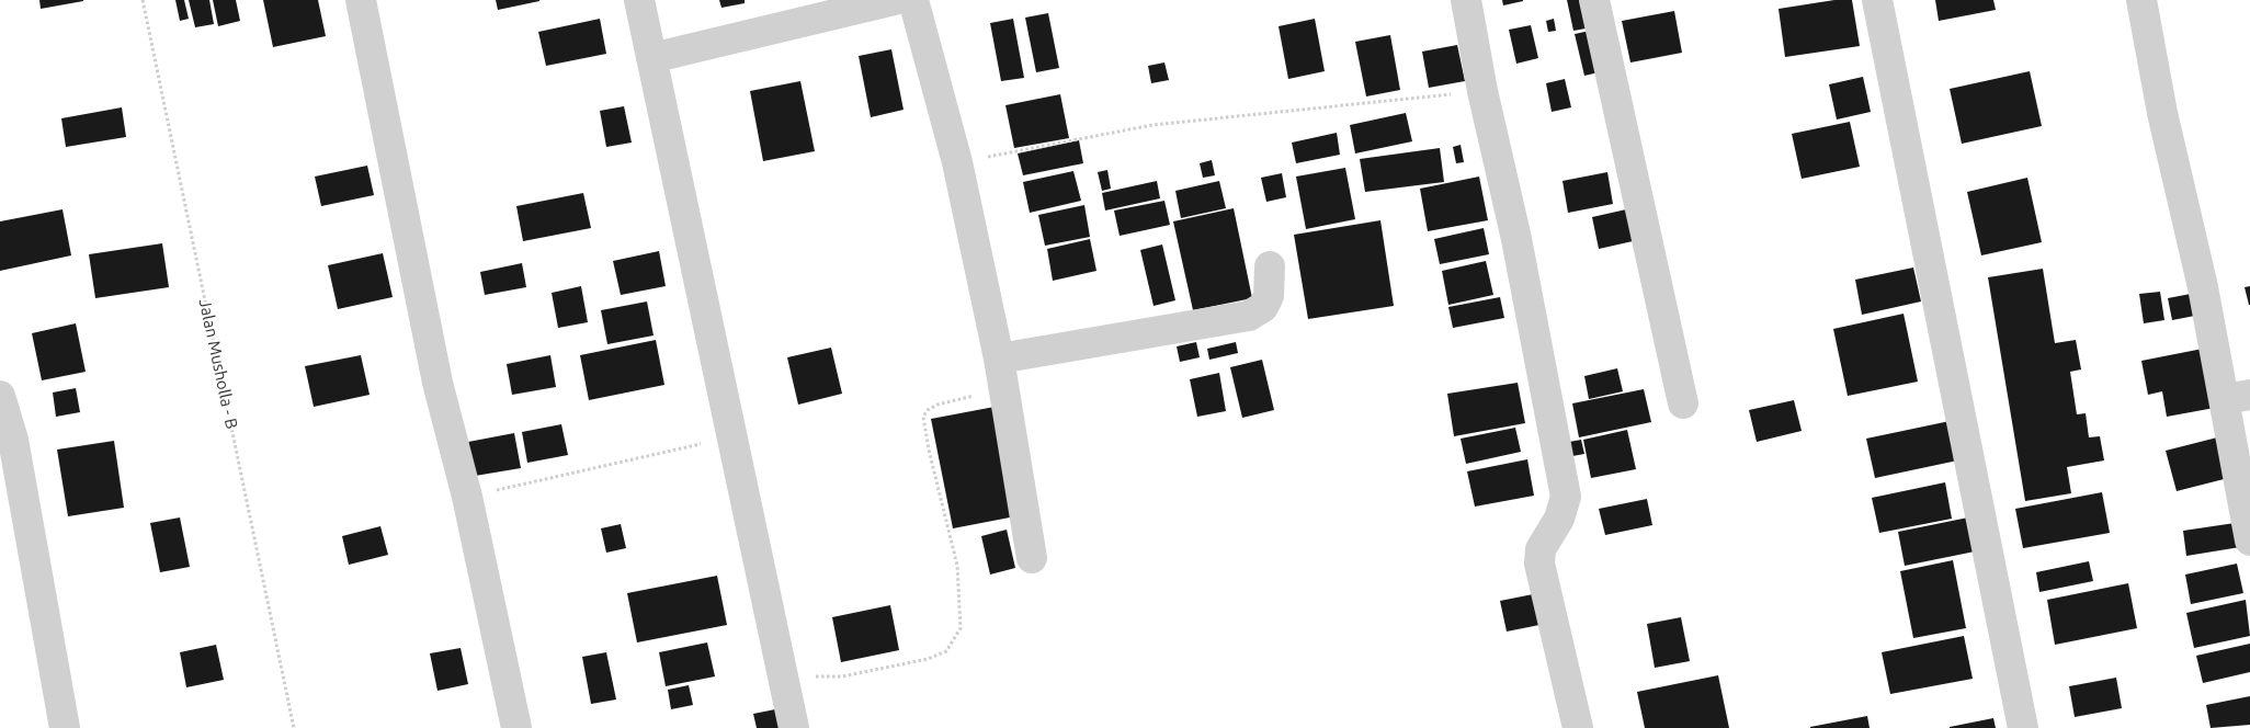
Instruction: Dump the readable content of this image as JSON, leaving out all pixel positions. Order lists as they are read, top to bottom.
{
  "streets": {
    "path": ["Jalan Musholla - B"]
  }
}
